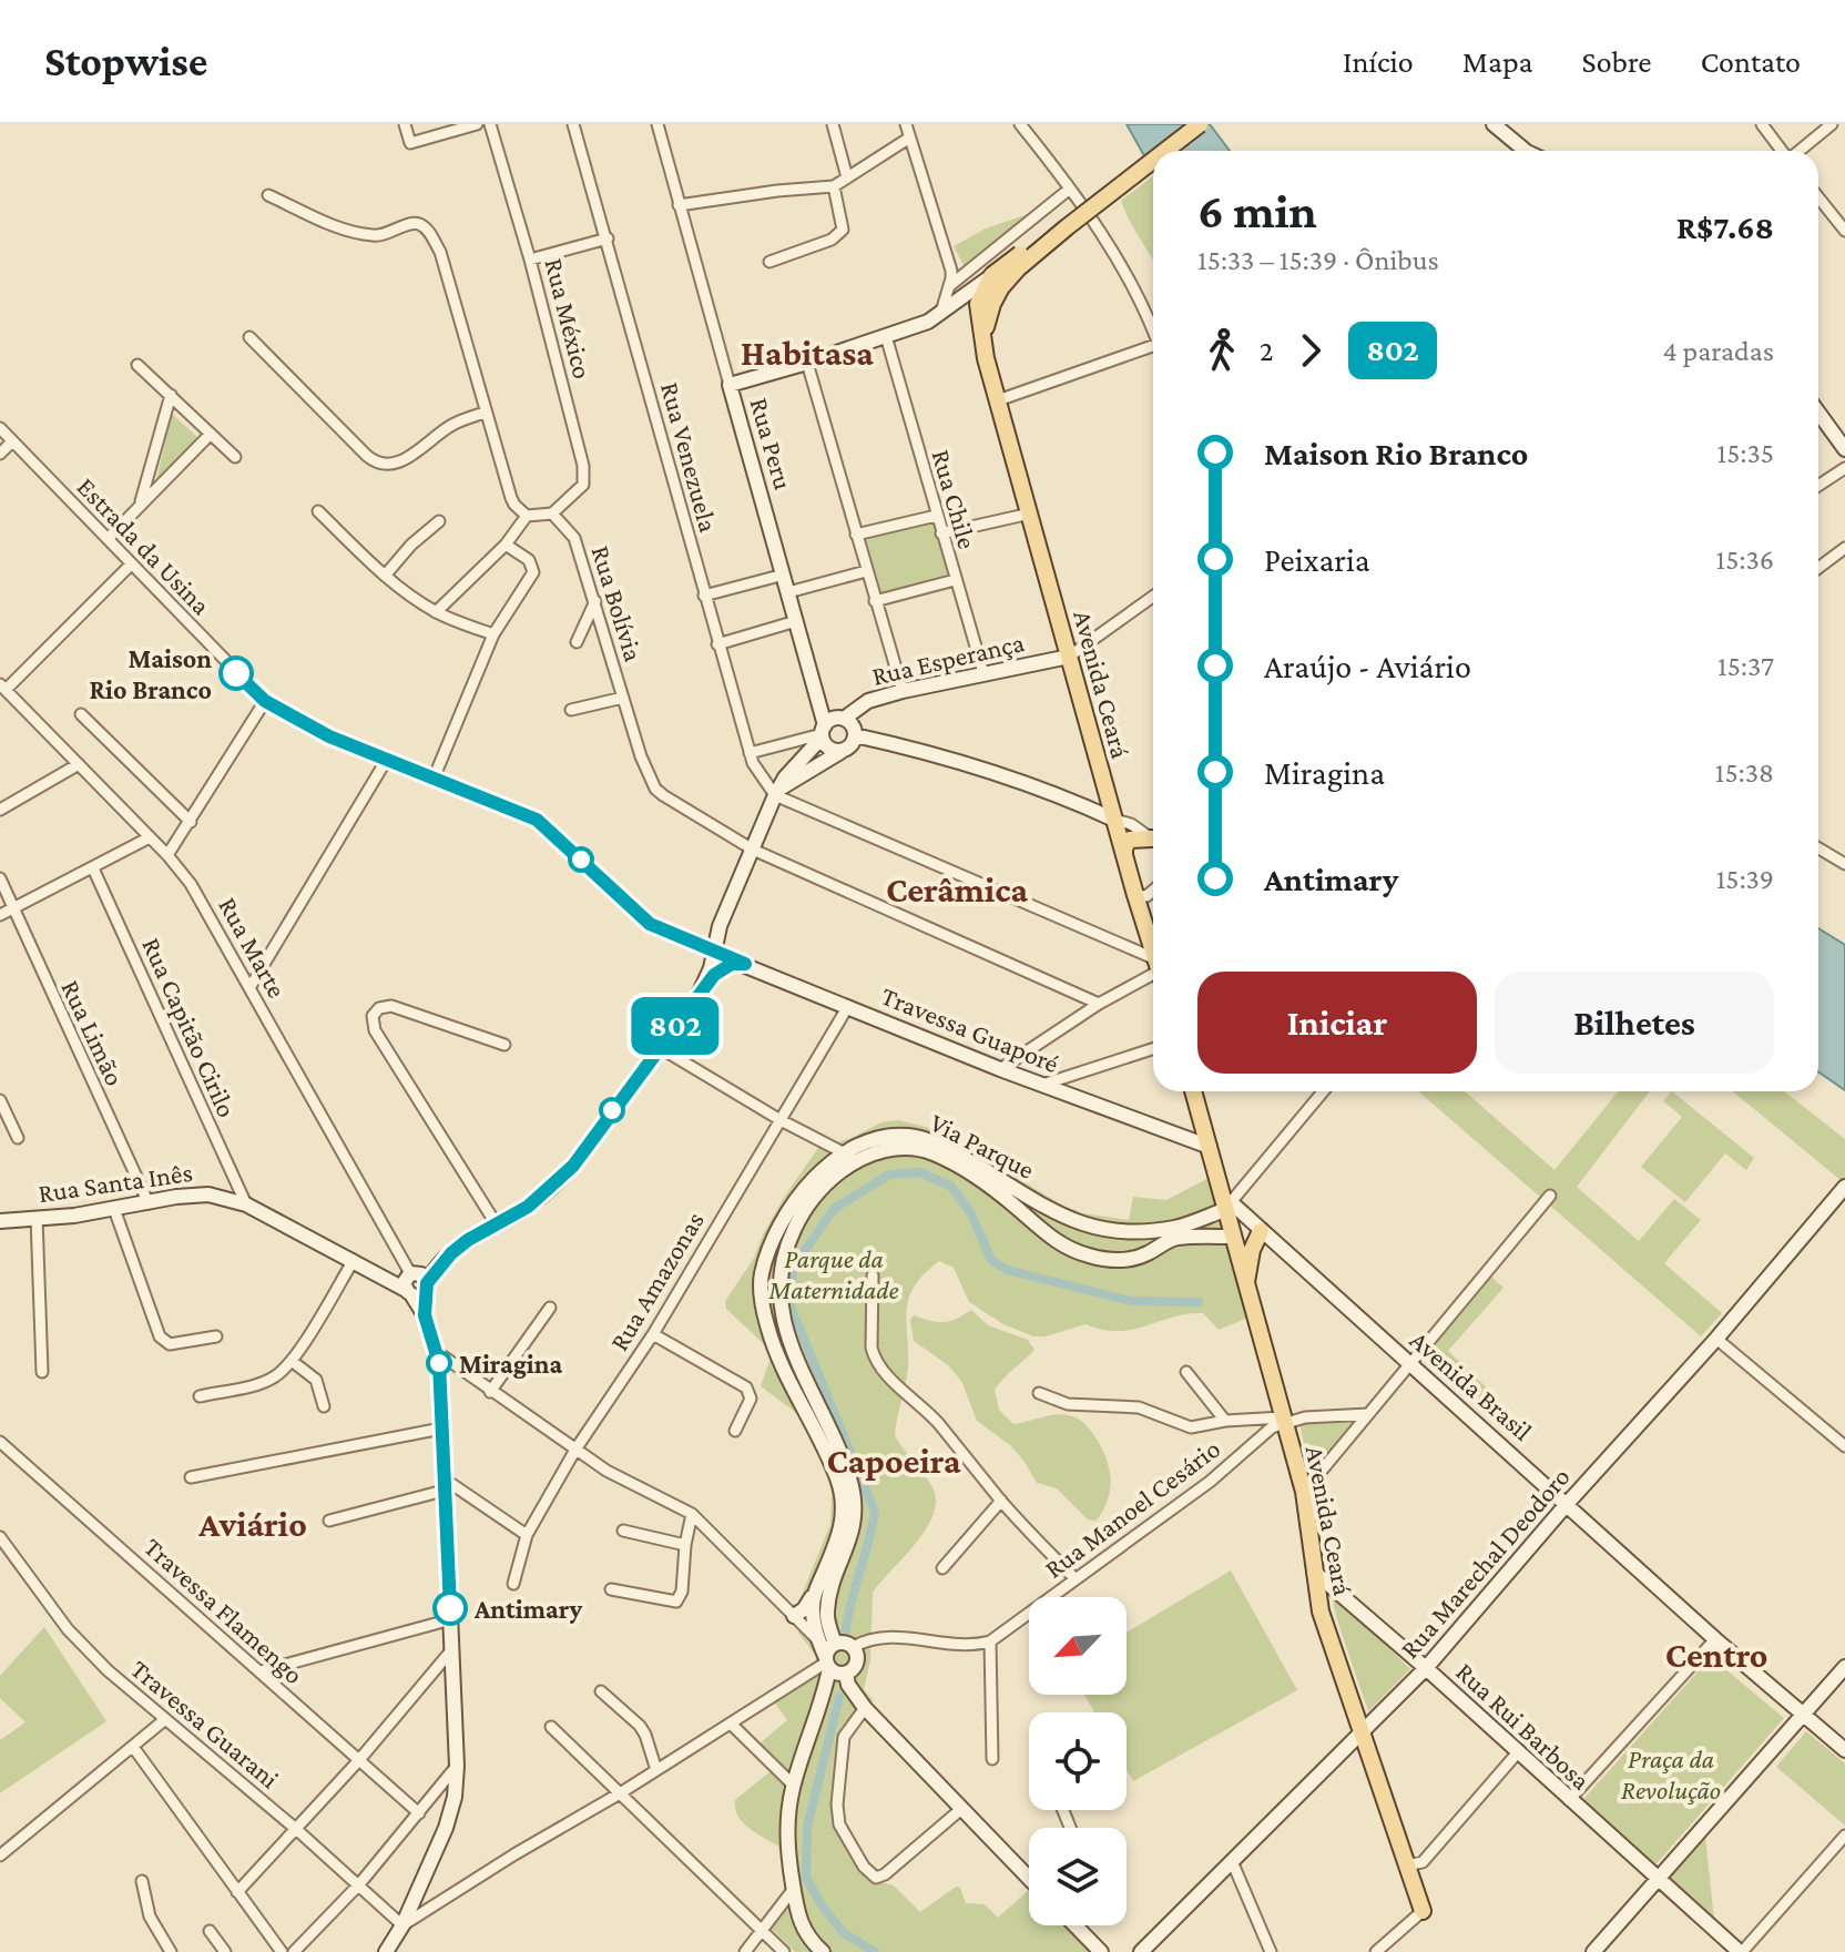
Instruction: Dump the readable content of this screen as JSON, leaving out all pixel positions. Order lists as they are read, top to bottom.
{
  "streets": {
    "main road": ["Avenida Ceará"],
    "street": [
      "Rua México",
      "Rua Peru",
      "Rua Venezuela",
      "Rua Chile",
      "Estrada da Usina",
      "Rua Bolívia",
      "Rua Esperança",
      "Rua Marte",
      "Rua Capitão Cirilo",
      "Travessa Guaporé",
      "Rua Limão",
      "Via Parque",
      "Rua Santa Inês",
      "Rua Amazonas",
      "Avenida Brasil",
      "Rua Manoel Cesário",
      "Rua Marechal Deodoro",
      "Travessa Flamengo",
      "Travessa Guarani",
      "Rua Rui Barbosa"
    ]
  },
  "crossings": [
    ["Rua México", "Rua Bolívia"],
    ["Rua Peru", "Rua Esperança"],
    ["Rua Chile", "Rua Esperança"],
    ["Estrada da Usina", "Travessa Guaporé"],
    ["Rua Esperança", "Avenida Ceará"],
    ["Avenida Ceará", "Travessa Guaporé"],
    ["Avenida Ceará", "Via Parque"],
    ["Avenida Ceará", "Avenida Brasil"],
    ["Avenida Ceará", "Rua Manoel Cesário"],
    ["Avenida Ceará", "Rua Marechal Deodoro"],
    ["Avenida Ceará", "Rua Rui Barbosa"],
    ["Rua Marte", "Rua Santa Inês"],
    ["Rua Capitão Cirilo", "Rua Santa Inês"],
    ["Travessa Guaporé", "Rua Amazonas"],
    ["Rua Limão", "Rua Santa Inês"],
    ["Via Parque", "Avenida Brasil"],
    ["Avenida Brasil", "Rua Marechal Deodoro"],
    ["Rua Marechal Deodoro", "Rua Rui Barbosa"]
  ],
  "districts": [
    "Habitasa",
    "Cerâmica",
    "Capoeira",
    "Aviário",
    "Centro"
  ],
  "parks": ["Parque da Maternidade", "Praça da Revolução"],
  "places": ["Maison Rio Branco", "Miragina", "Antimary"],
  "lines": ["bus line 802"],
  "north": "bottom left",
  "page": {
    "header": "Stopwise",
    "nav": [
      "Início",
      "Mapa",
      "Sobre",
      "Contato"
    ],
    "on_map": "802",
    "heading": ["6 min", "15:33 – 15:39 · Ônibus", "R$7.68"],
    "legs": ["2", "802", "4 paradas"],
    "list": [
      {
        "name": "Maison Rio Branco",
        "value": "15:35"
      },
      {
        "name": "Peixaria",
        "value": "15:36"
      },
      {
        "name": "Araújo - Aviário",
        "value": "15:37"
      },
      {
        "name": "Miragina",
        "value": "15:38"
      },
      {
        "name": "Antimary",
        "value": "15:39"
      }
    ],
    "buttons": ["Iniciar", "Bilhetes"]
  }
}
